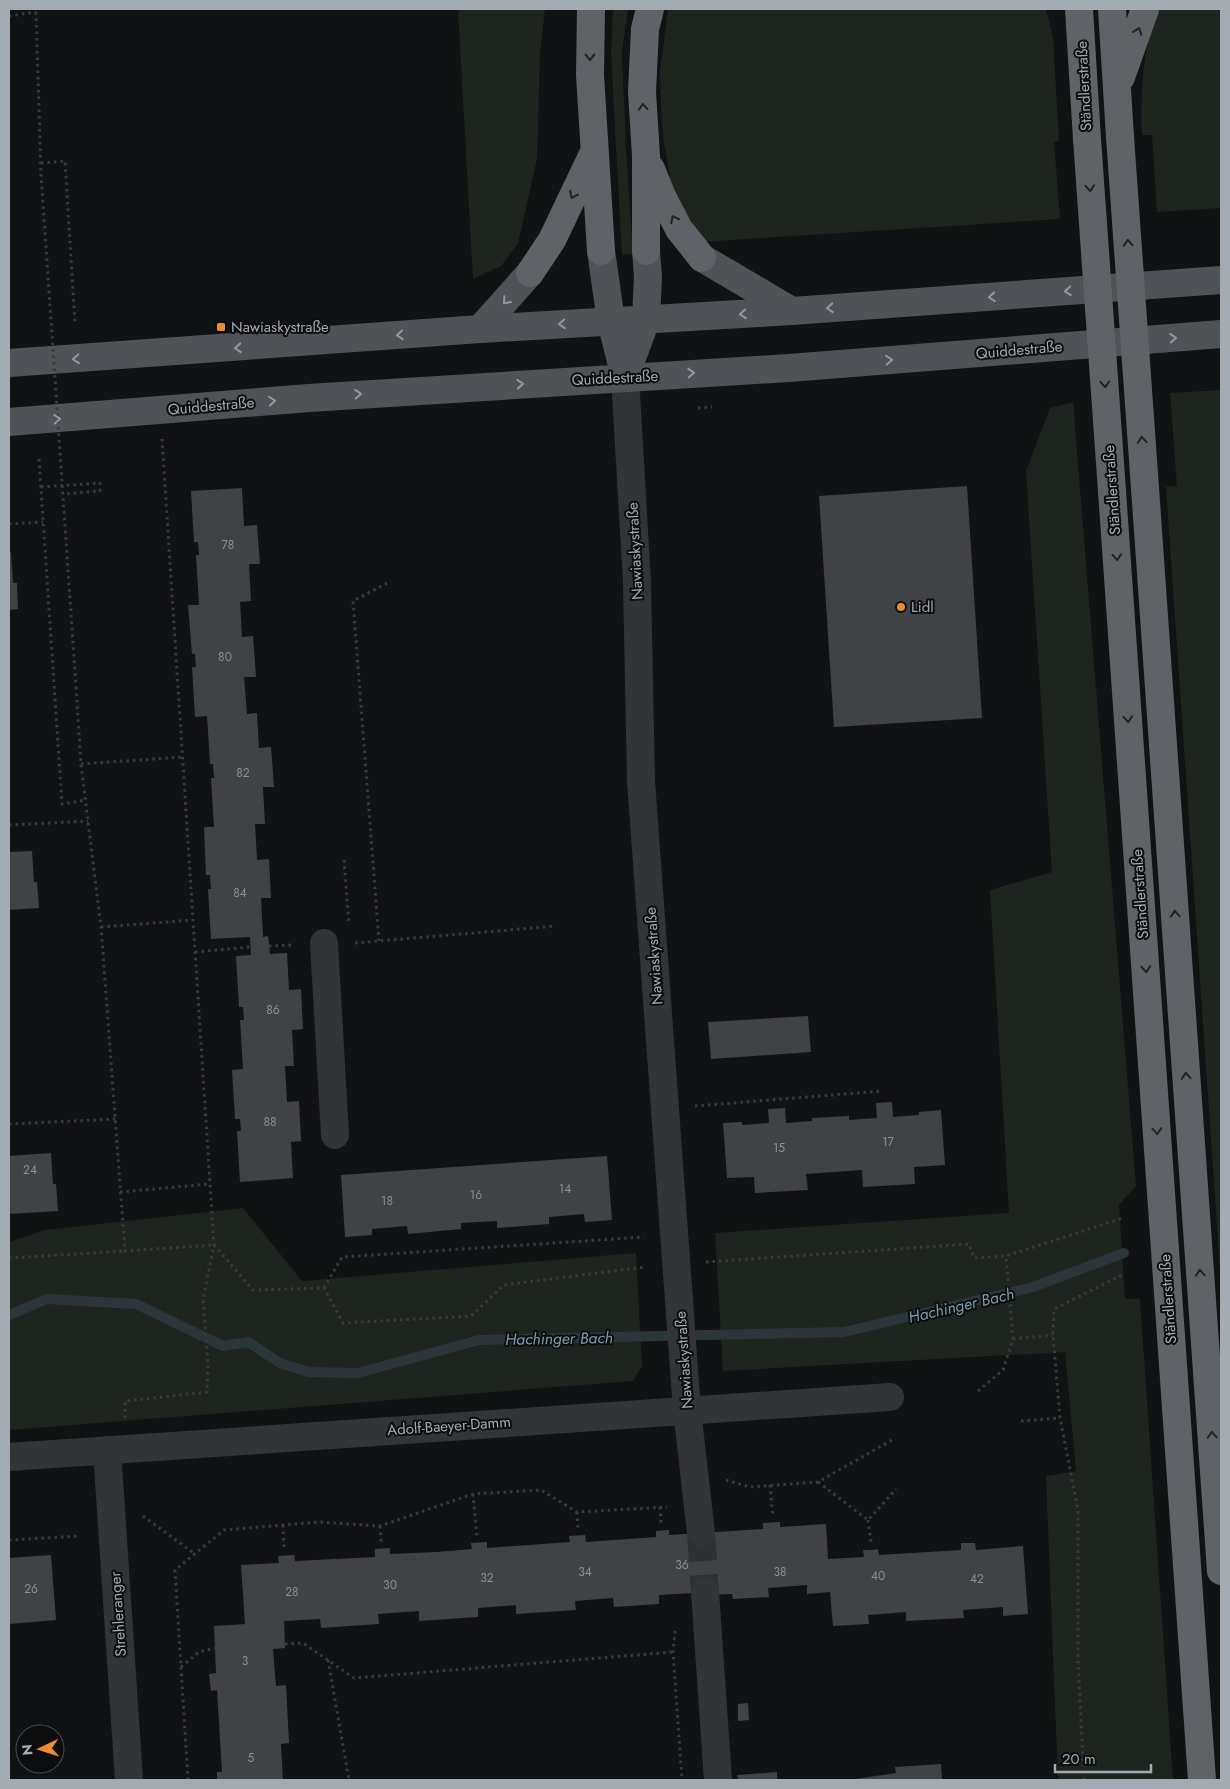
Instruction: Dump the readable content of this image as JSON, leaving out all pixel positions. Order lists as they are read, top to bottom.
{
  "streets": {
    "highway": ["Ständlerstraße"],
    "main road": ["Quiddestraße"],
    "street": ["Nawiaskystraße", "Adolf-Baeyer-Damm", "Strehleranger"]
  },
  "crossings": [
    ["Quiddestraße", "Nawiaskystraße"],
    ["Nawiaskystraße", "Adolf-Baeyer-Damm"],
    ["Adolf-Baeyer-Damm", "Strehleranger"]
  ],
  "water": ["Hachinger Bach"],
  "places": {
    "transit": ["Nawiaskystraße"],
    "other": ["Lidl"]
  },
  "house_numbers": [
    "78",
    "80",
    "82",
    "84",
    "86",
    "88",
    "17",
    "15",
    "24",
    "14",
    "16",
    "18",
    "36",
    "34",
    "38",
    "40",
    "32",
    "42",
    "30",
    "26",
    "28",
    "3",
    "5"
  ],
  "scale_bar": "20 m",
  "north": "left"
}
